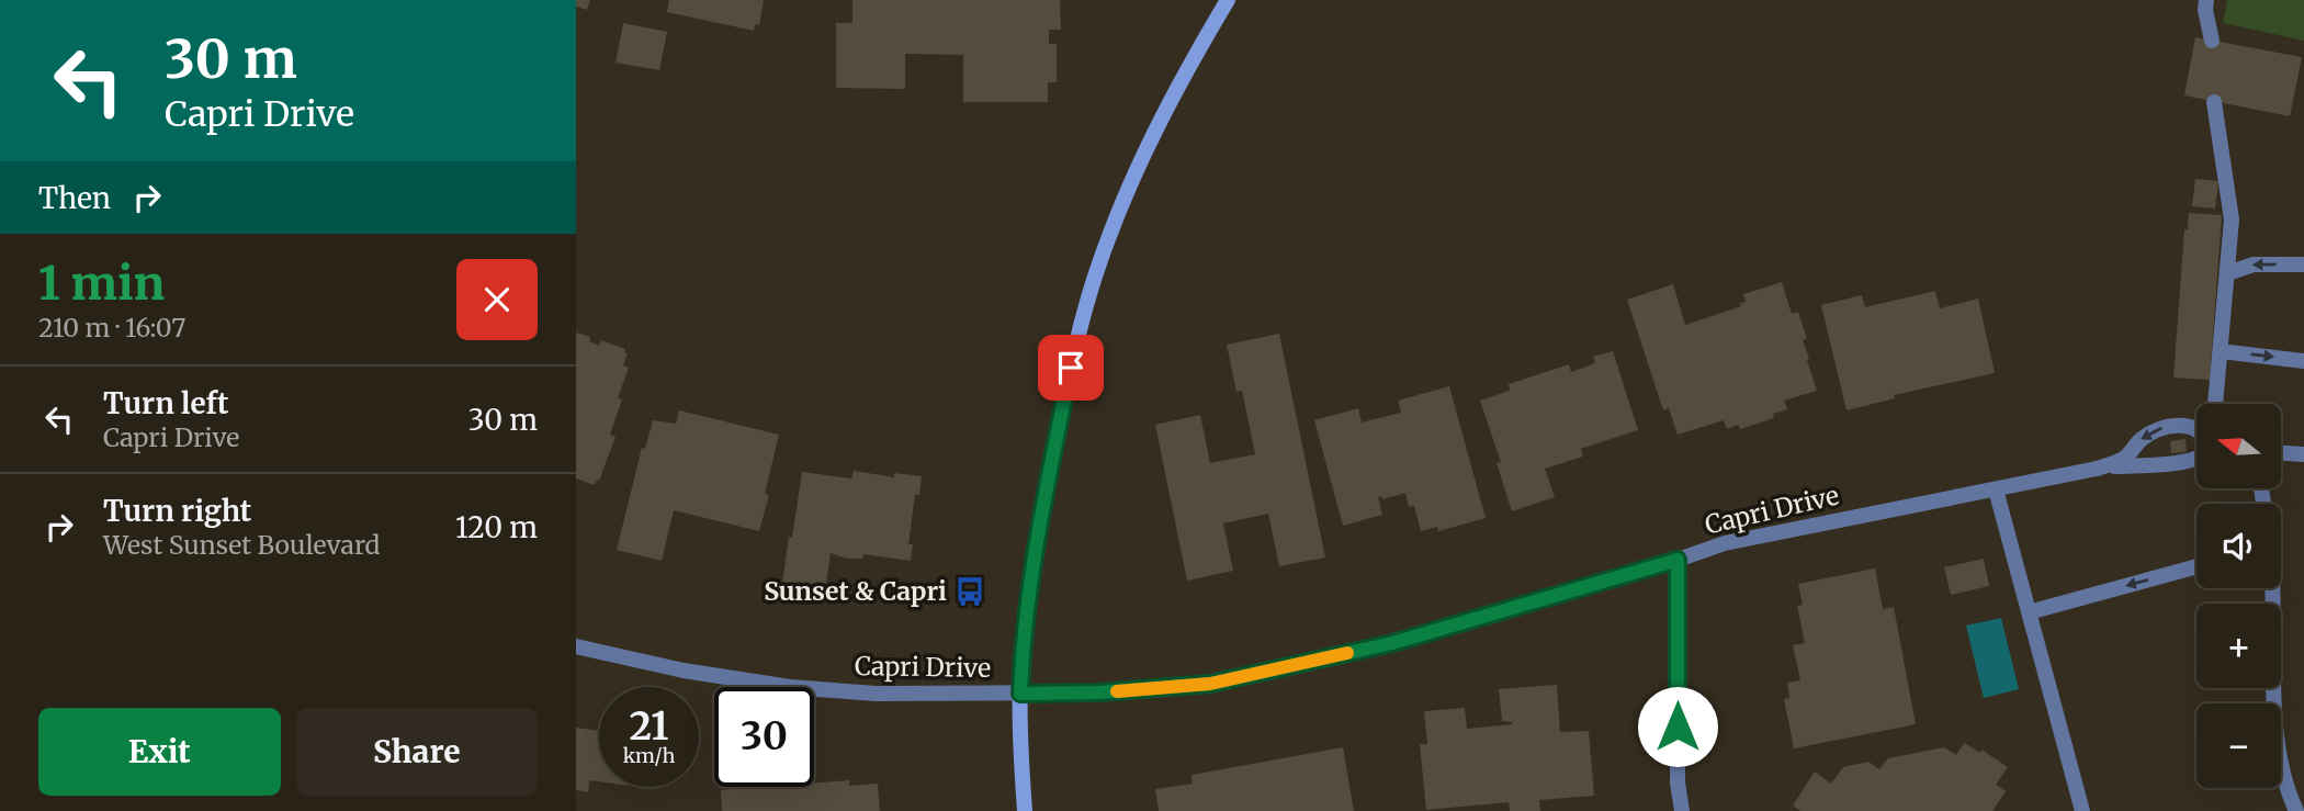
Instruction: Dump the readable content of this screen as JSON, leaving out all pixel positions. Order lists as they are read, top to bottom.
{
  "streets": {
    "street": ["Capri Drive"]
  },
  "places": {
    "bus stop": ["Sunset & Capri"]
  },
  "north": "left",
  "page": {
    "turn": ["30 m", "Capri Drive"],
    "then": "Then",
    "heading": ["1 min", "210 m · 16:07"],
    "list": [
      {
        "name": "Turn left",
        "note": "Capri Drive",
        "value": "30 m"
      },
      {
        "name": "Turn right",
        "note": "West Sunset Boulevard",
        "value": "120 m"
      }
    ],
    "map_buttons": ["+", "−"],
    "speed": "21 km/h",
    "limit": "30",
    "buttons": ["Exit", "Share"]
  }
}
